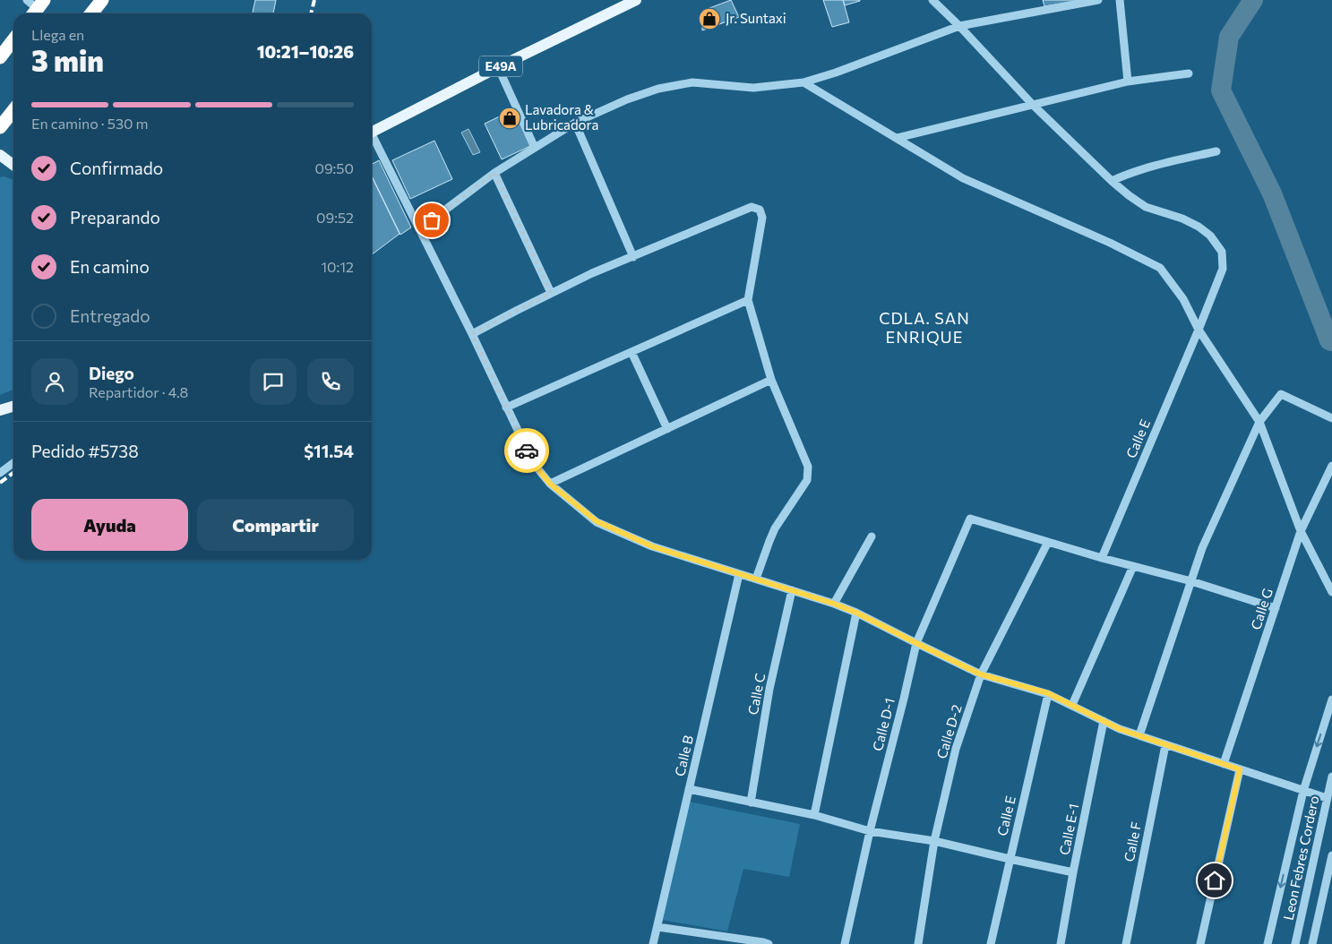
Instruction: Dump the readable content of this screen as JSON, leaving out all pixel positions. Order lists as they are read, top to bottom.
{
  "streets": {
    "main road": ["E49A"],
    "street": [
      "Calle E",
      "Calle G",
      "Calle C",
      "Calle D-1",
      "Calle D-2",
      "Calle B",
      "Calle E-1",
      "Calle F",
      "Leon Febres Cordero"
    ]
  },
  "crossings": [
    ["Calle D-1", "Calle D-2"]
  ],
  "districts": ["CDLA. SAN ENRIQUE"],
  "places": {
    "shop": ["Jr. Suntaxi", "Lavadora & Lubricadora"]
  },
  "page": {
    "heading": ["3 min", "Llega en", "10:21–10:26"],
    "panel": [
      "Diego",
      "Repartidor · 4.8",
      "Pedido #5738",
      "$11.54"
    ],
    "bar": "En camino · 530 m",
    "list": [
      ["Confirmado", "09:50"],
      ["Preparando", "09:52"],
      ["En camino", "10:12"],
      "Entregado"
    ],
    "buttons": ["Ayuda", "Compartir"]
  }
}
